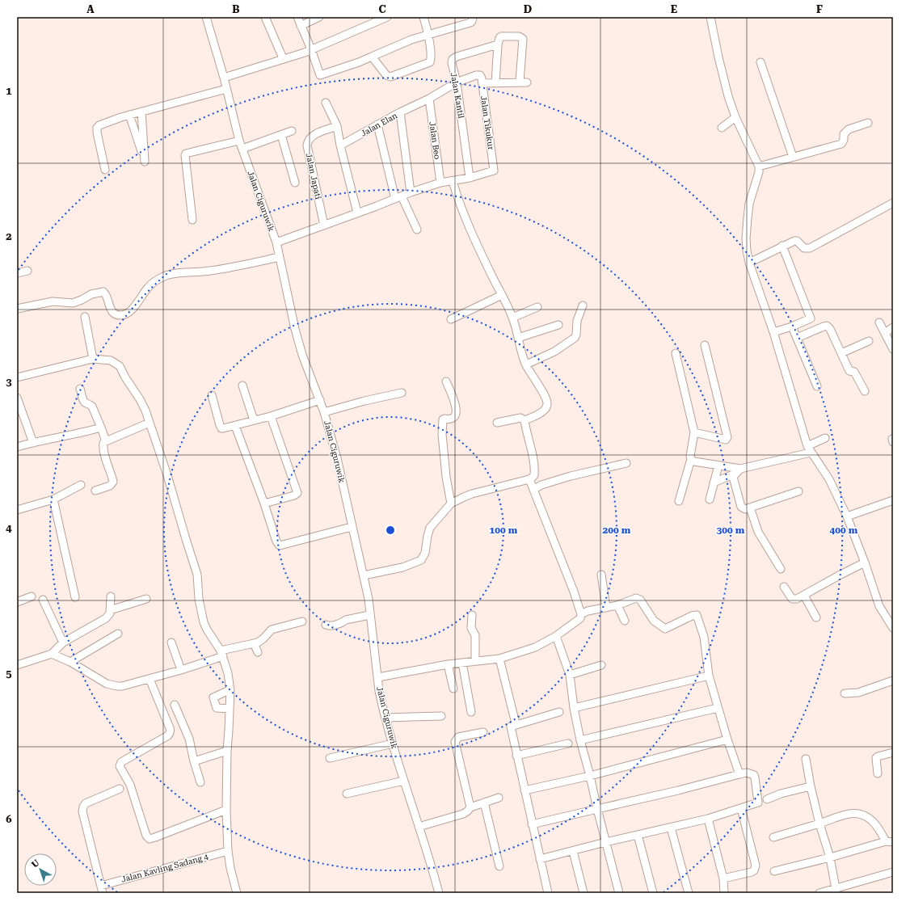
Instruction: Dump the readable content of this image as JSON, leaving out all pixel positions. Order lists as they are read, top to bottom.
{
  "streets": {
    "street": [
      "Jalan Kantil",
      "Jalan Tikukur",
      "Jalan Elan",
      "Jalan Beo",
      "Jalan Japati",
      "Jalan Ciguruwik",
      "Jalan Kavling Sadang 4"
    ]
  },
  "crossings": [
    ["Jalan Kantil", "Jalan Tikukur"],
    ["Jalan Kantil", "Jalan Elan"],
    ["Jalan Tikukur", "Jalan Elan"],
    ["Jalan Elan", "Jalan Beo"]
  ],
  "north": "top left",
  "grid": {
    "columns": [
      "A",
      "B",
      "C",
      "D",
      "E",
      "F"
    ],
    "rows": [
      "1",
      "2",
      "3",
      "4",
      "5",
      "6"
    ]
  },
  "rings": [
    "100 m",
    "200 m",
    "300 m",
    "400 m"
  ]
}
